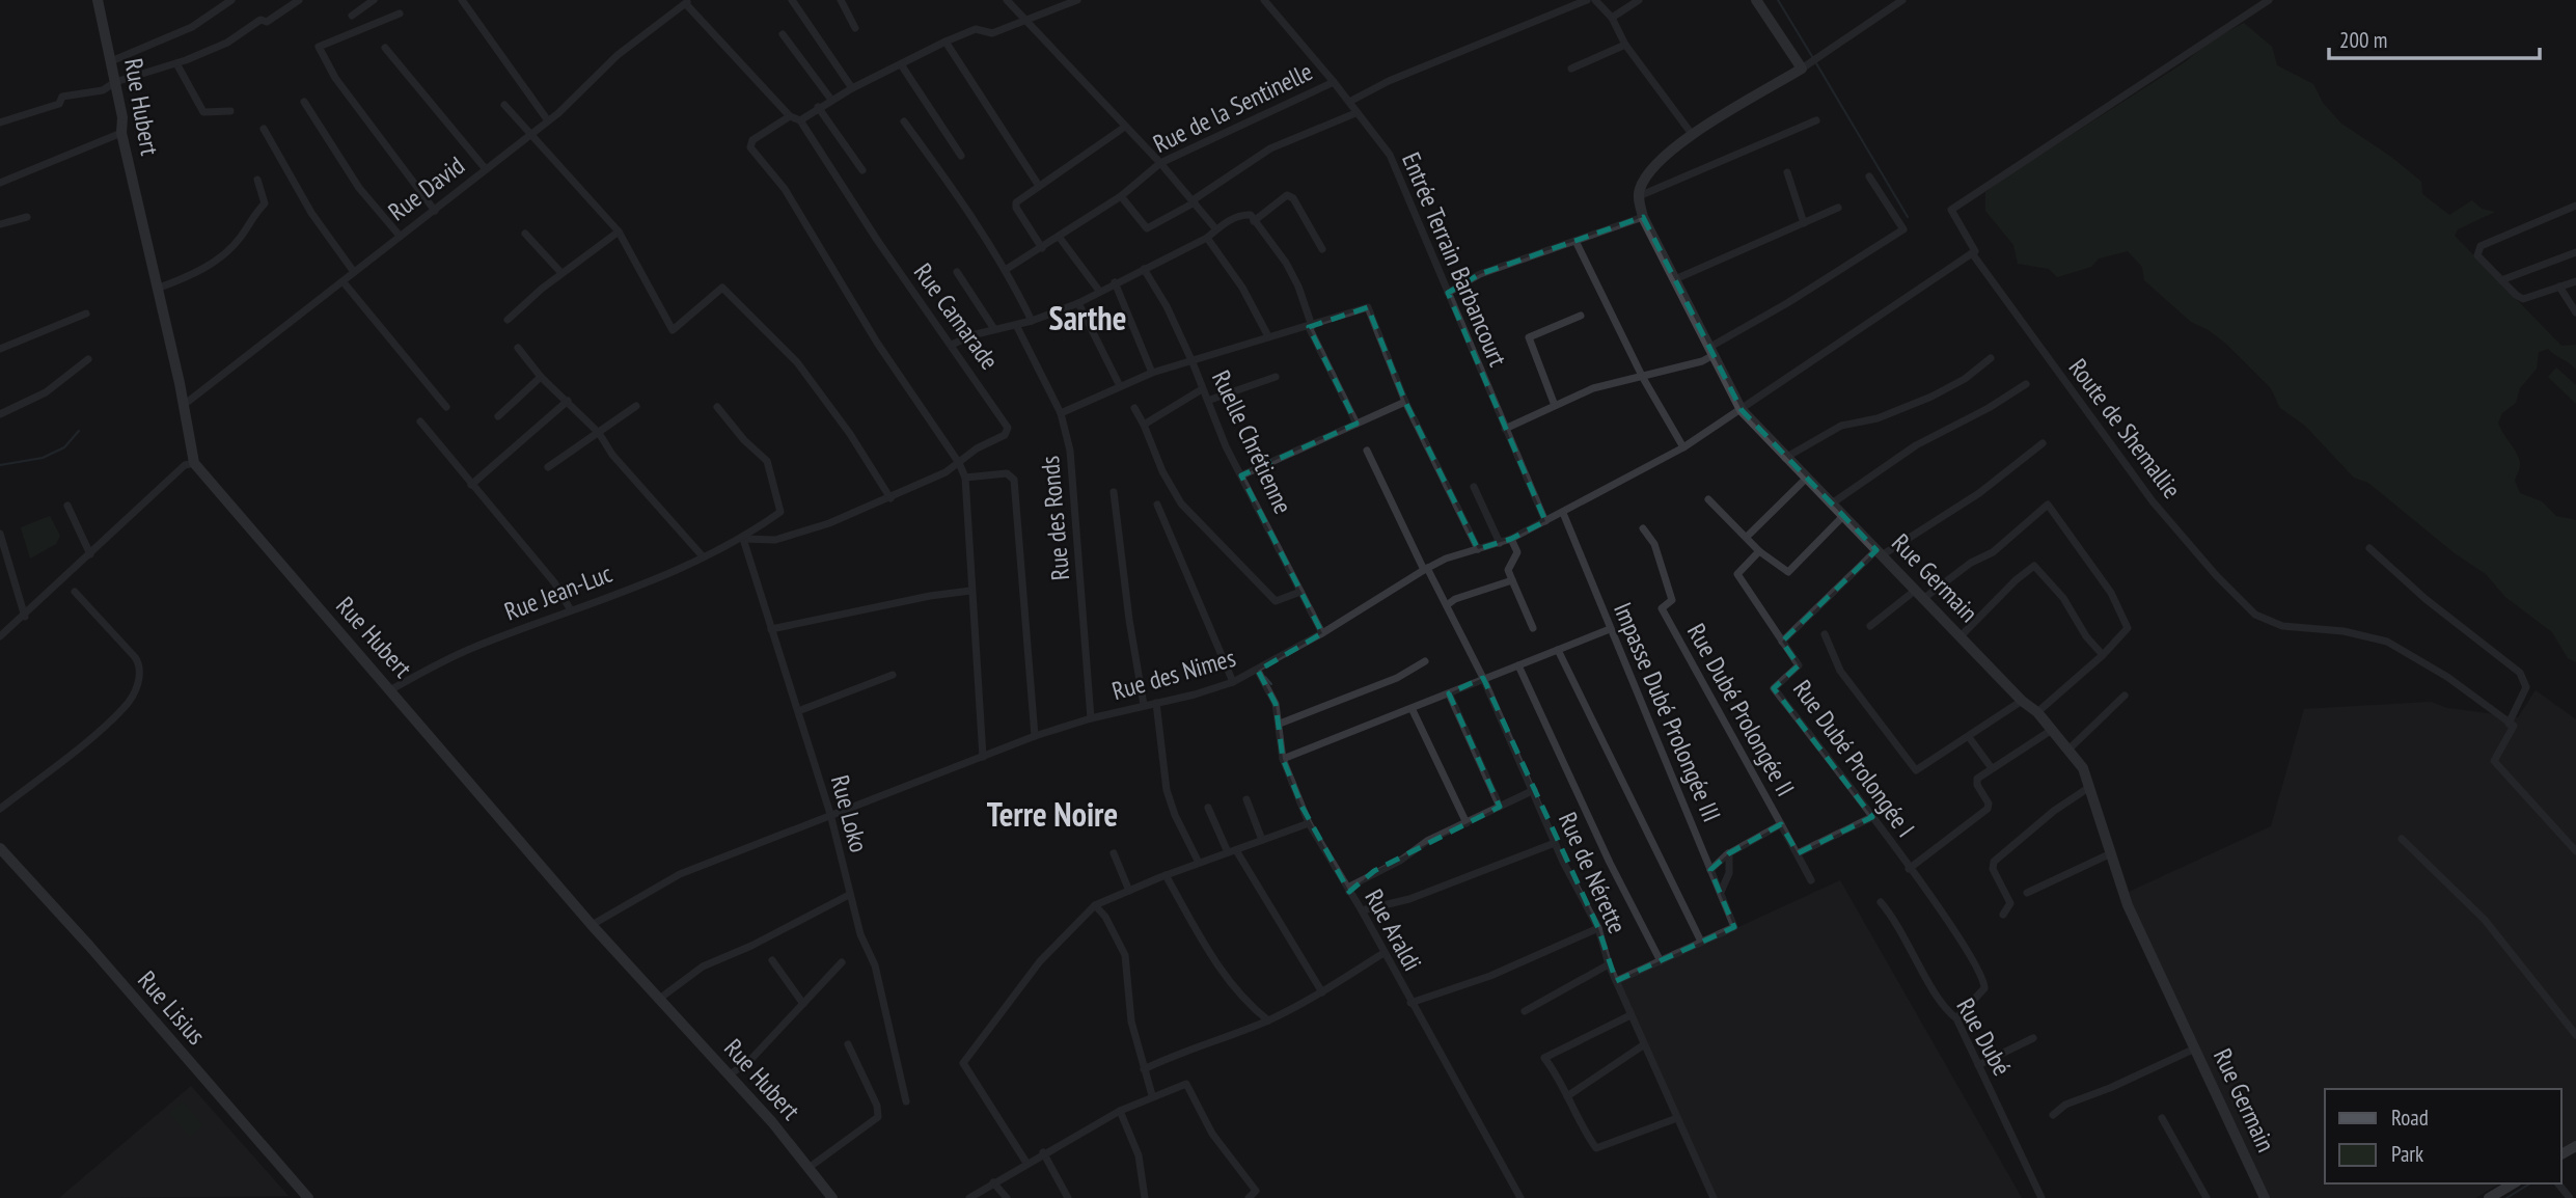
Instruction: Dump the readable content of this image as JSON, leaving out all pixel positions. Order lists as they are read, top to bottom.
{
  "streets": {
    "street": [
      "Rue Hubert",
      "Rue de la Sentinelle",
      "Rue David",
      "Entrée Terrain Barbancourt",
      "Rue Camarade",
      "Route de Shemallie",
      "Ruelle Chrétienne",
      "Rue des Ronds",
      "Rue Germain",
      "Rue Jean-Luc",
      "Rue des Nimes",
      "Rue Dubé Prolongée II",
      "Impasse Dubé Prolongée III",
      "Rue Dubé Prolongée I",
      "Rue Loko",
      "Rue de Nérette",
      "Rue Araldi",
      "Rue Lisius",
      "Rue Dubé"
    ]
  },
  "crossings": [
    ["Rue Hubert", "Rue David"],
    ["Rue Hubert", "Rue Jean-Luc"],
    ["Rue Hubert", "Rue des Nimes"],
    ["Rue de la Sentinelle", "Entrée Terrain Barbancourt"],
    ["Entrée Terrain Barbancourt", "Rue des Nimes"],
    ["Rue Camarade", "Rue Jean-Luc"],
    ["Rue Camarade", "Rue Loko"],
    ["Ruelle Chrétienne", "Rue des Nimes"],
    ["Rue des Ronds", "Rue des Nimes"],
    ["Rue Germain", "Rue des Nimes"],
    ["Rue Jean-Luc", "Rue Loko"],
    ["Rue des Nimes", "Impasse Dubé Prolongée III"],
    ["Rue des Nimes", "Rue Loko"],
    ["Rue des Nimes", "Rue de Nérette"],
    ["Rue des Nimes", "Rue Araldi"],
    ["Rue Dubé Prolongée II", "Impasse Dubé Prolongée III"],
    ["Rue Dubé Prolongée I", "Rue Dubé"]
  ],
  "districts": ["Sarthe", "Terre Noire"],
  "legend": ["Road", "Park"],
  "scale_bar": "200 m"
}
